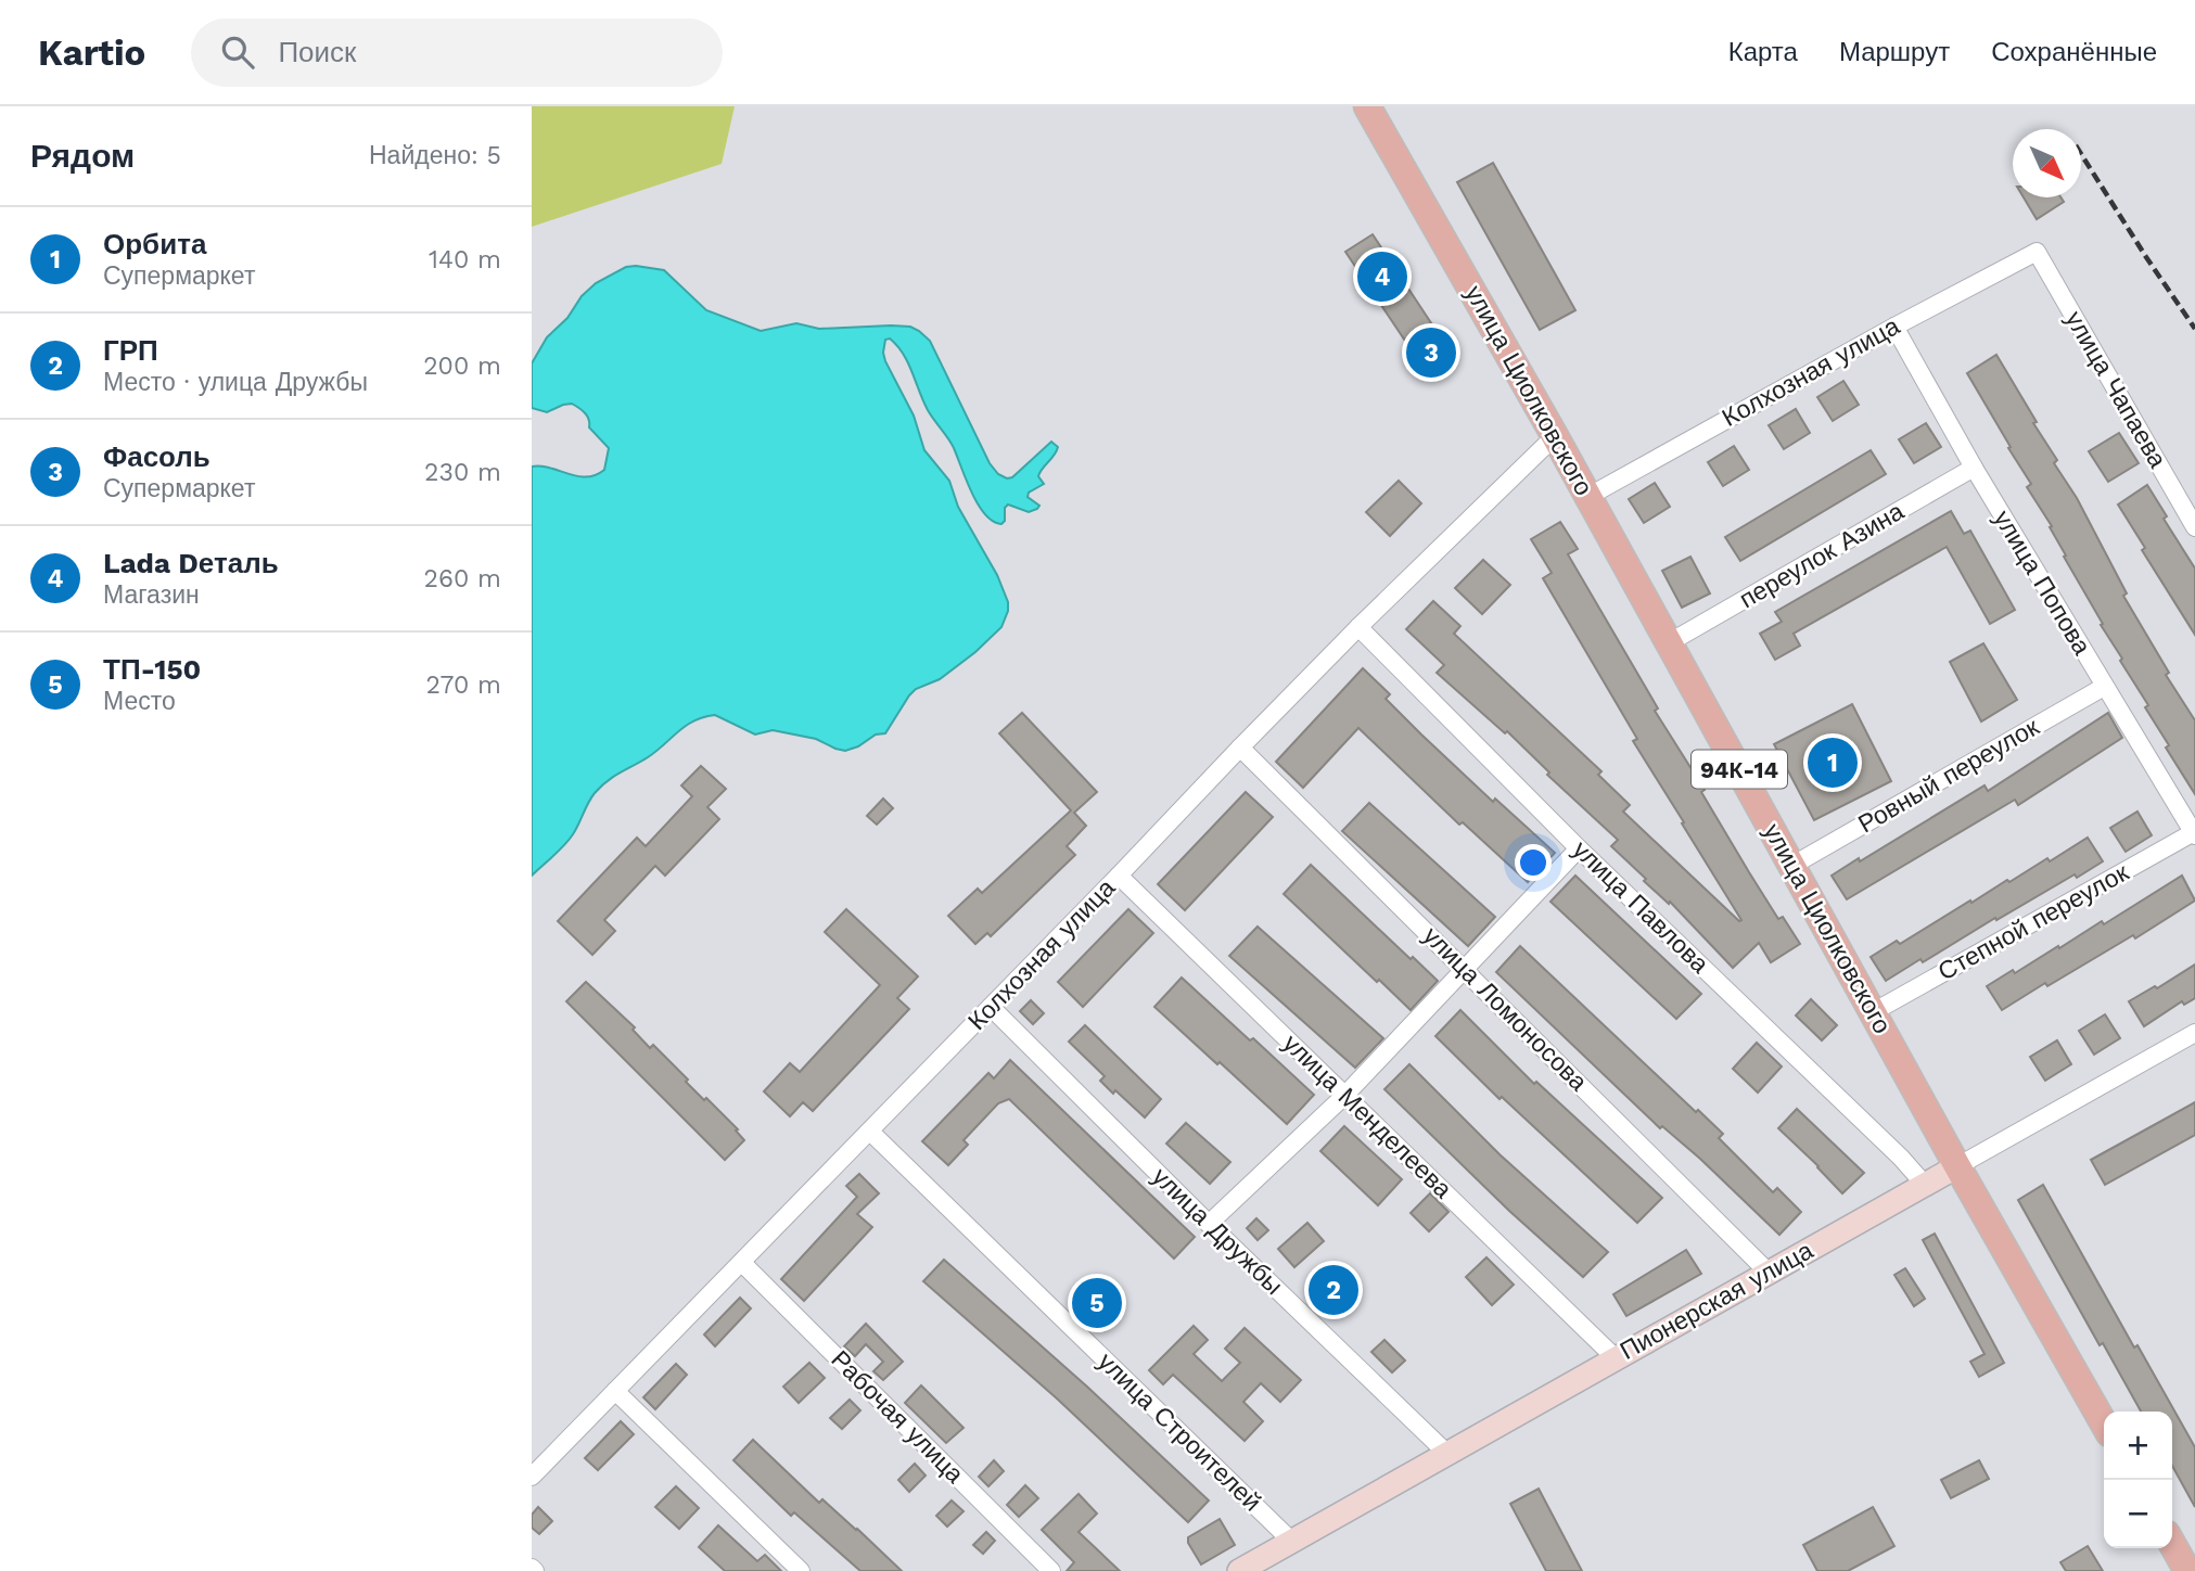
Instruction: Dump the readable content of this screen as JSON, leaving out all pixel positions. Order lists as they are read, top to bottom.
{
  "streets": {
    "main road": ["улица Циолковского", "94К-14"],
    "street": [
      "Колхозная улица",
      "улица Чапаева",
      "переулок Азина",
      "улица Попова",
      "Ровный переулок",
      "улица Павлова",
      "Степной переулок",
      "улица Ломоносова",
      "улица Менделеева",
      "улица Дружбы",
      "Пионерская улица",
      "Рабочая улица",
      "улица Строителей"
    ]
  },
  "crossings": [
    ["Колхозная улица", "улица Чапаева"],
    ["Колхозная улица", "улица Циолковского"],
    ["Колхозная улица", "улица Попова"],
    ["Колхозная улица", "улица Павлова"],
    ["Колхозная улица", "улица Ломоносова"],
    ["Колхозная улица", "улица Менделеева"],
    ["Колхозная улица", "улица Дружбы"],
    ["Колхозная улица", "Рабочая улица"],
    ["Колхозная улица", "улица Строителей"],
    ["улица Циолковского", "переулок Азина"],
    ["улица Циолковского", "Ровный переулок"],
    ["улица Циолковского", "Степной переулок"],
    ["улица Циолковского", "Пионерская улица"],
    ["переулок Азина", "улица Попова"],
    ["улица Попова", "Ровный переулок"],
    ["улица Попова", "Степной переулок"],
    ["улица Павлова", "Пионерская улица"],
    ["улица Ломоносова", "Пионерская улица"],
    ["улица Менделеева", "Пионерская улица"],
    ["улица Дружбы", "Пионерская улица"],
    ["Пионерская улица", "улица Строителей"]
  ],
  "north": "bottom right",
  "page": {
    "header": "Kartio",
    "search": "Поиск",
    "nav": ["Карта", "Маршрут", "Сохранённые"],
    "heading": ["Рядом", "Найдено: 5"],
    "list": [
      {
        "mark": "1",
        "name": "Орбита",
        "note": "Супермаркет",
        "value": "140 m"
      },
      {
        "mark": "2",
        "name": "ГРП",
        "note": "Место · улица Дружбы",
        "value": "200 m"
      },
      {
        "mark": "3",
        "name": "Фасоль",
        "note": "Супермаркет",
        "value": "230 m"
      },
      {
        "mark": "4",
        "name": "Lada Dеталь",
        "note": "Магазин",
        "value": "260 m"
      },
      {
        "mark": "5",
        "name": "ТП-150",
        "note": "Место",
        "value": "270 m"
      }
    ],
    "pins": [
      "4",
      "3",
      "1",
      "2",
      "5"
    ],
    "map_buttons": ["+", "−"]
  }
}
